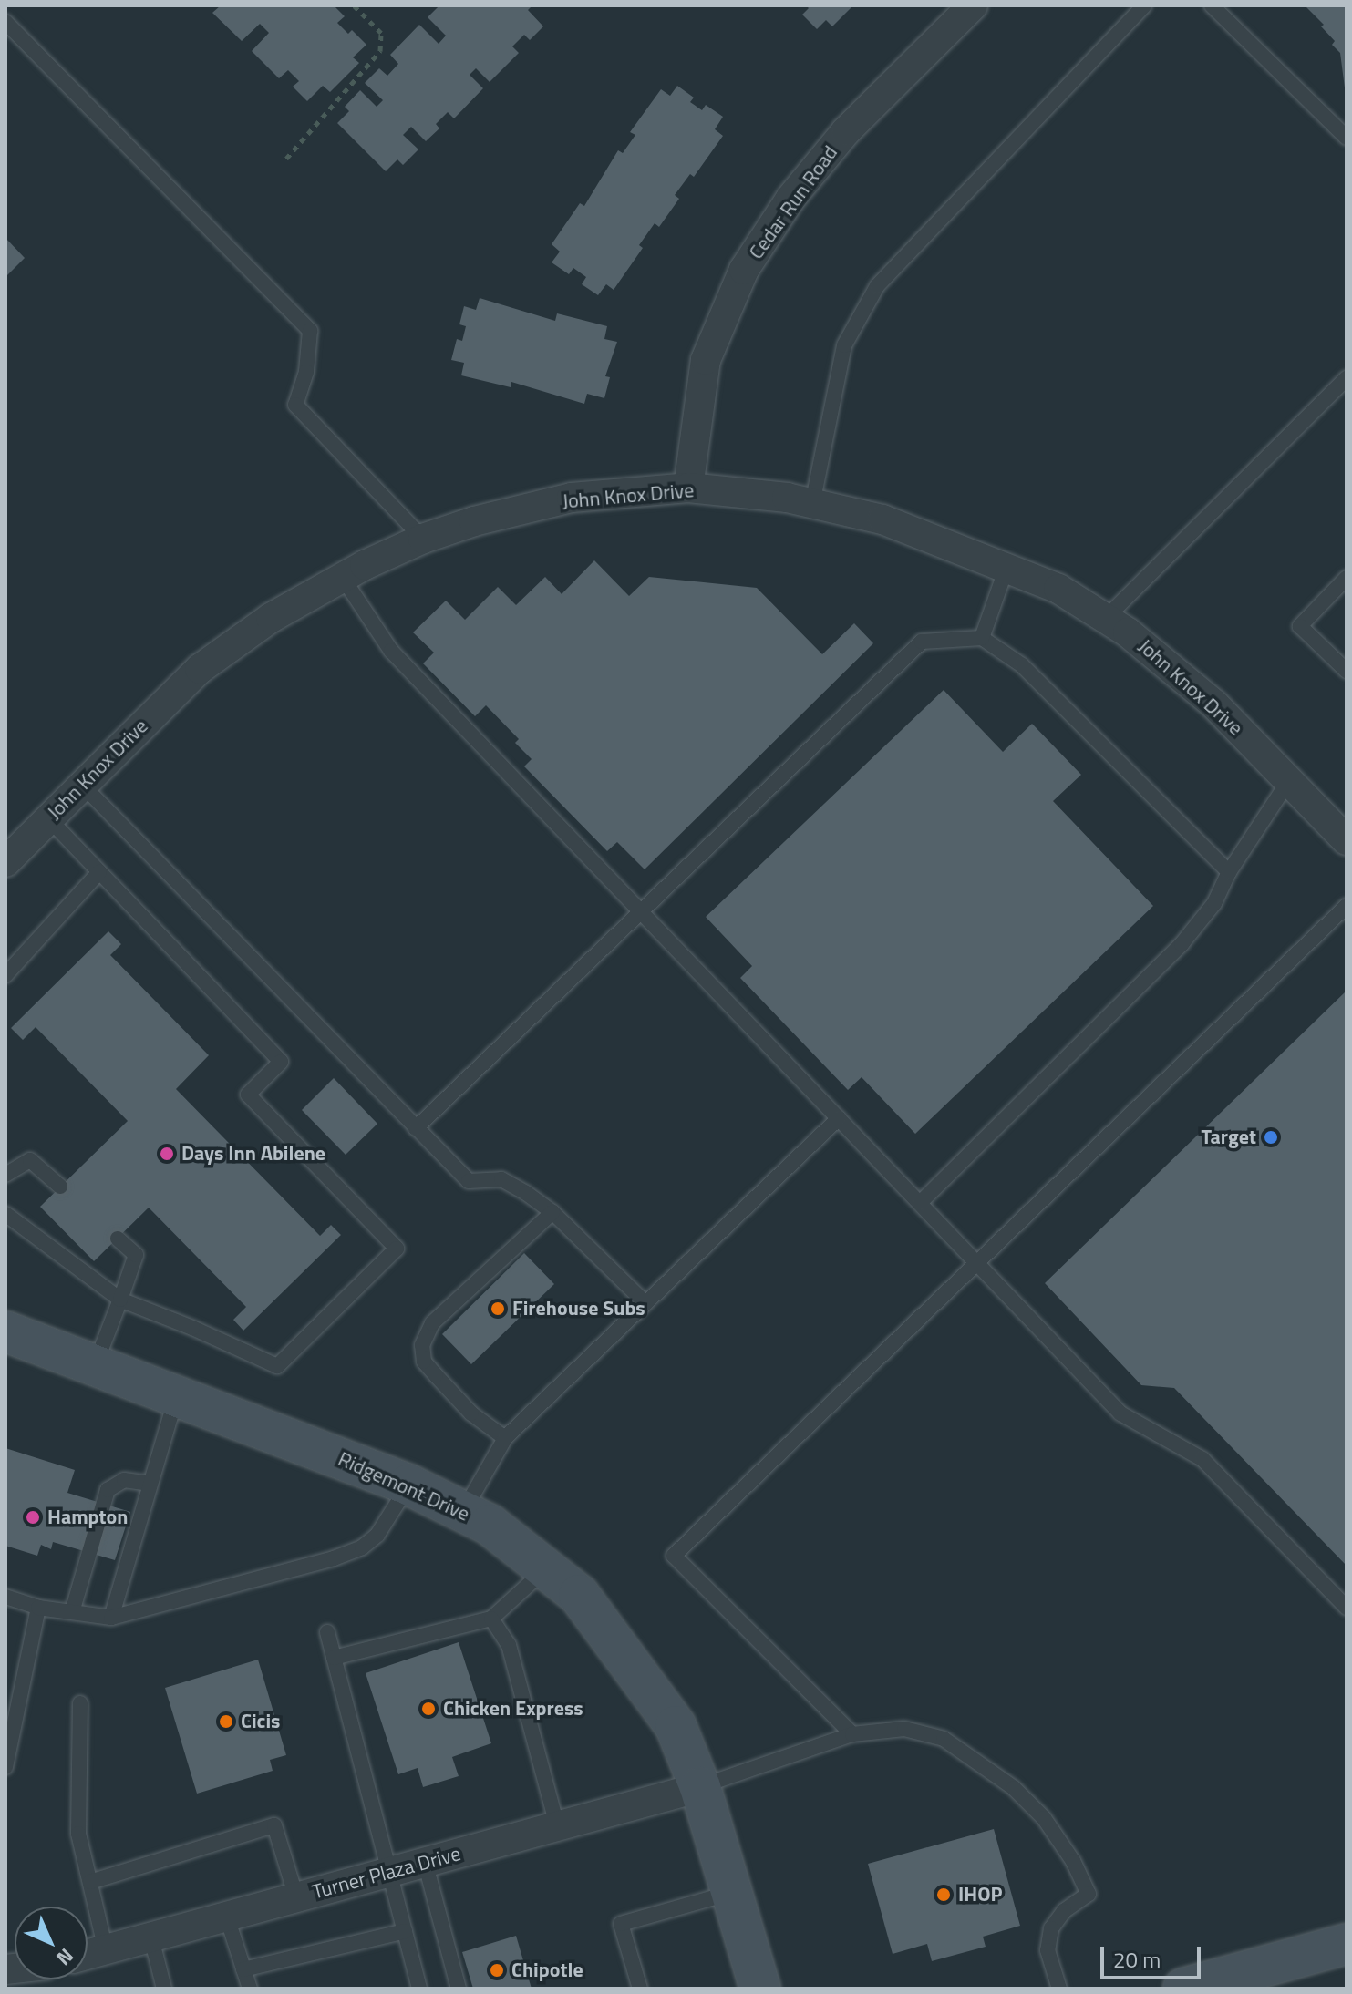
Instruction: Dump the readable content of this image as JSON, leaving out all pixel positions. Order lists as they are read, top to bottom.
{
  "streets": {
    "street": [
      "Cedar Run Road",
      "John Knox Drive",
      "Ridgemont Drive",
      "Turner Plaza Drive"
    ]
  },
  "crossings": [
    ["Cedar Run Road", "John Knox Drive"],
    ["Ridgemont Drive", "Turner Plaza Drive"]
  ],
  "places": [
    "Target",
    "Days Inn Abilene",
    "Firehouse Subs",
    "Hampton",
    "Chicken Express",
    "Cicis",
    "IHOP",
    "Chipotle"
  ],
  "scale_bar": "20 m",
  "north": "bottom right"
}
